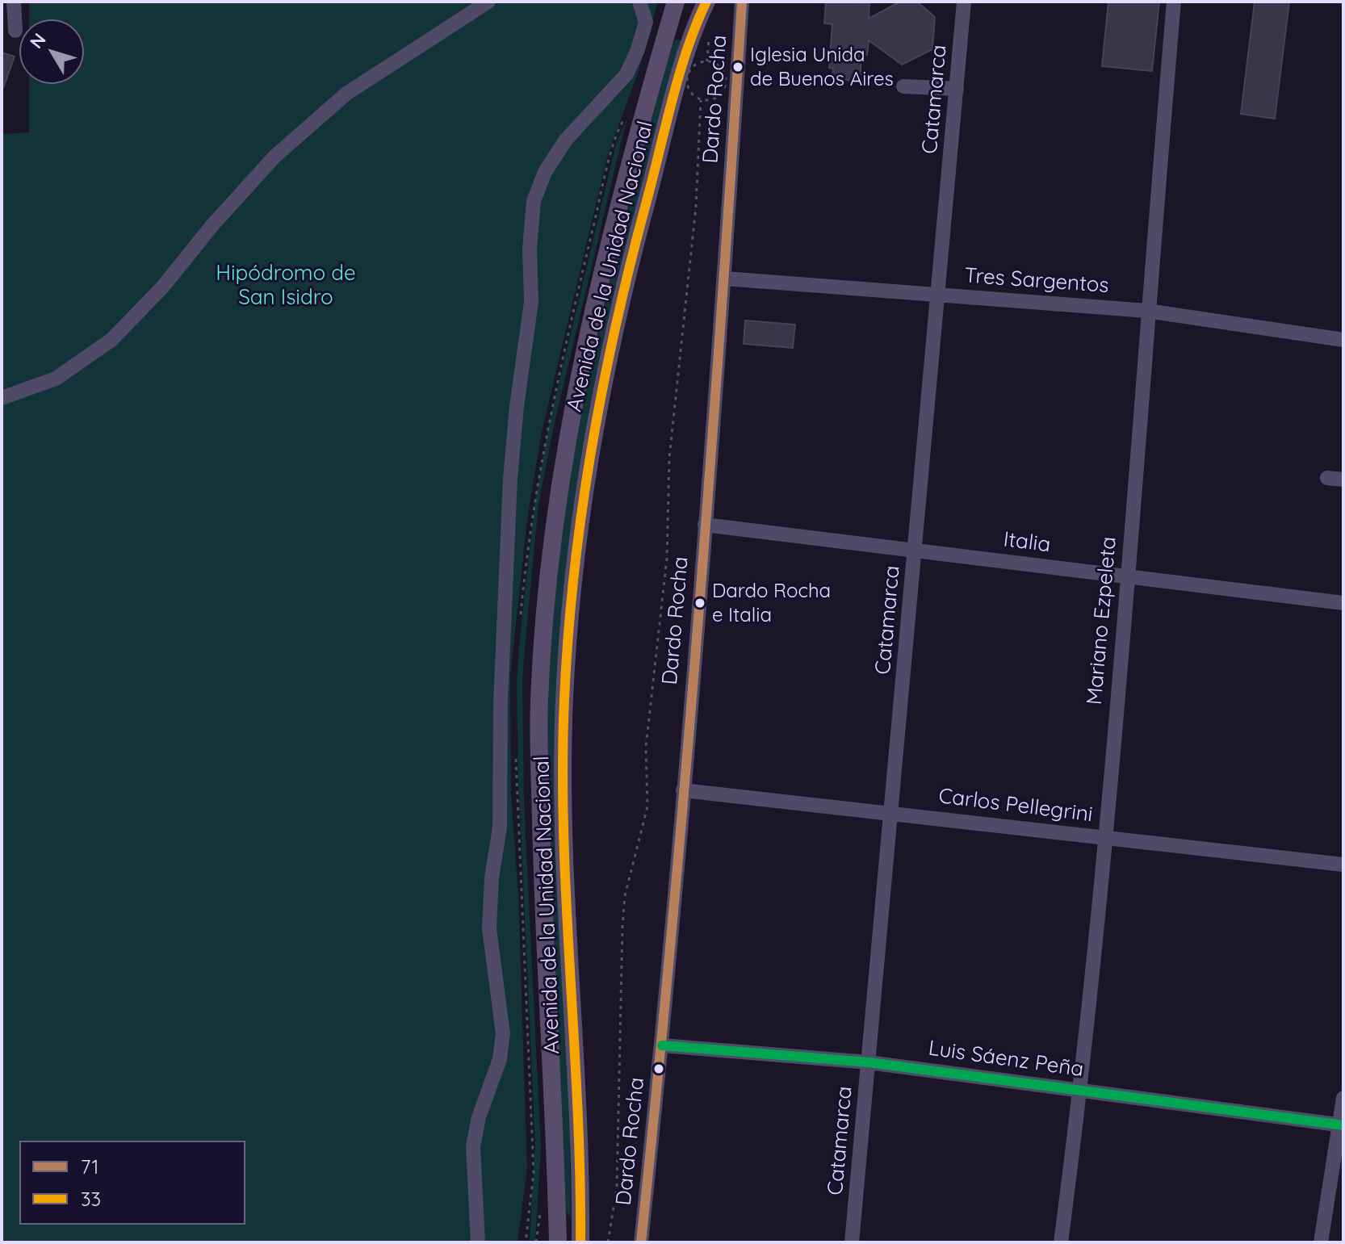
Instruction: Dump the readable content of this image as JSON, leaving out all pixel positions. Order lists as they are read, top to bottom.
{
  "streets": {
    "main road": ["Avenida de la Unidad Nacional"],
    "street": [
      "Dardo Rocha",
      "Catamarca",
      "Tres Sargentos",
      "Italia",
      "Mariano Ezpeleta",
      "Carlos Pellegrini",
      "Luis Sáenz Peña"
    ]
  },
  "crossings": [
    ["Dardo Rocha", "Tres Sargentos"],
    ["Dardo Rocha", "Italia"],
    ["Dardo Rocha", "Carlos Pellegrini"],
    ["Dardo Rocha", "Luis Sáenz Peña"],
    ["Catamarca", "Tres Sargentos"],
    ["Catamarca", "Italia"],
    ["Catamarca", "Carlos Pellegrini"],
    ["Catamarca", "Luis Sáenz Peña"],
    ["Tres Sargentos", "Mariano Ezpeleta"],
    ["Italia", "Mariano Ezpeleta"],
    ["Mariano Ezpeleta", "Carlos Pellegrini"],
    ["Mariano Ezpeleta", "Luis Sáenz Peña"]
  ],
  "parks": ["Hipódromo de San Isidro"],
  "places": ["Iglesia Unida de Buenos Aires", "Dardo Rocha e Italia"],
  "lines": ["transit line 71", "transit line 33"],
  "legend": ["71", "33"],
  "north": "top left"
}
